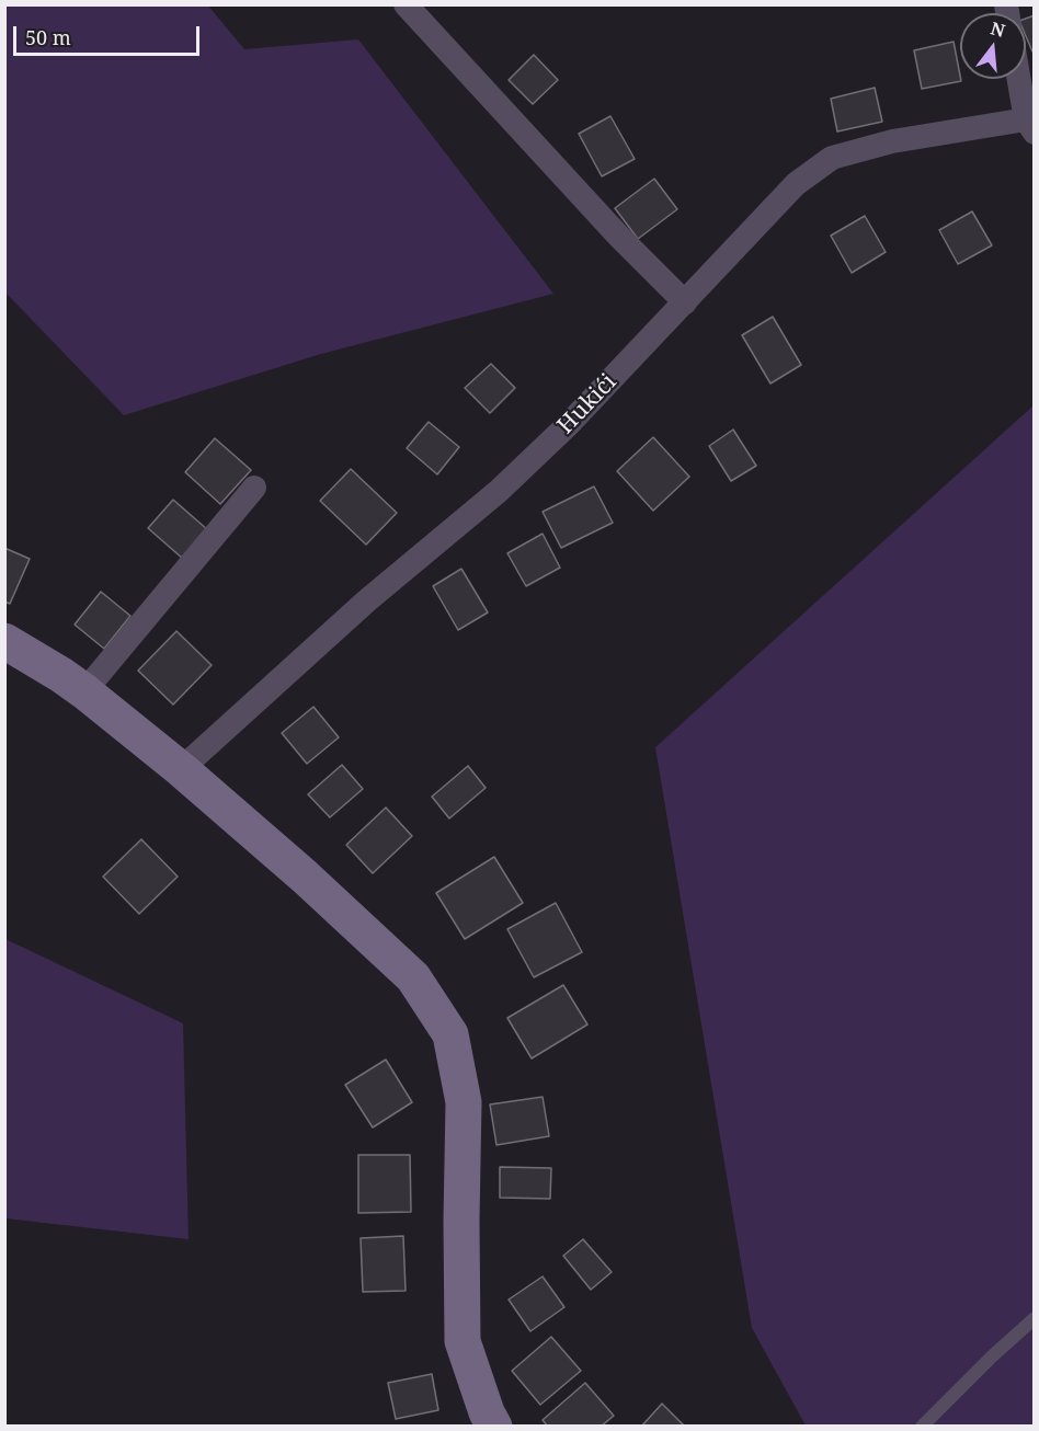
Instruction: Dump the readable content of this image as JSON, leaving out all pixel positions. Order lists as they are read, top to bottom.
{
  "streets": {
    "street": ["Hukići"]
  },
  "scale_bar": "50 m",
  "north": "top"
}
